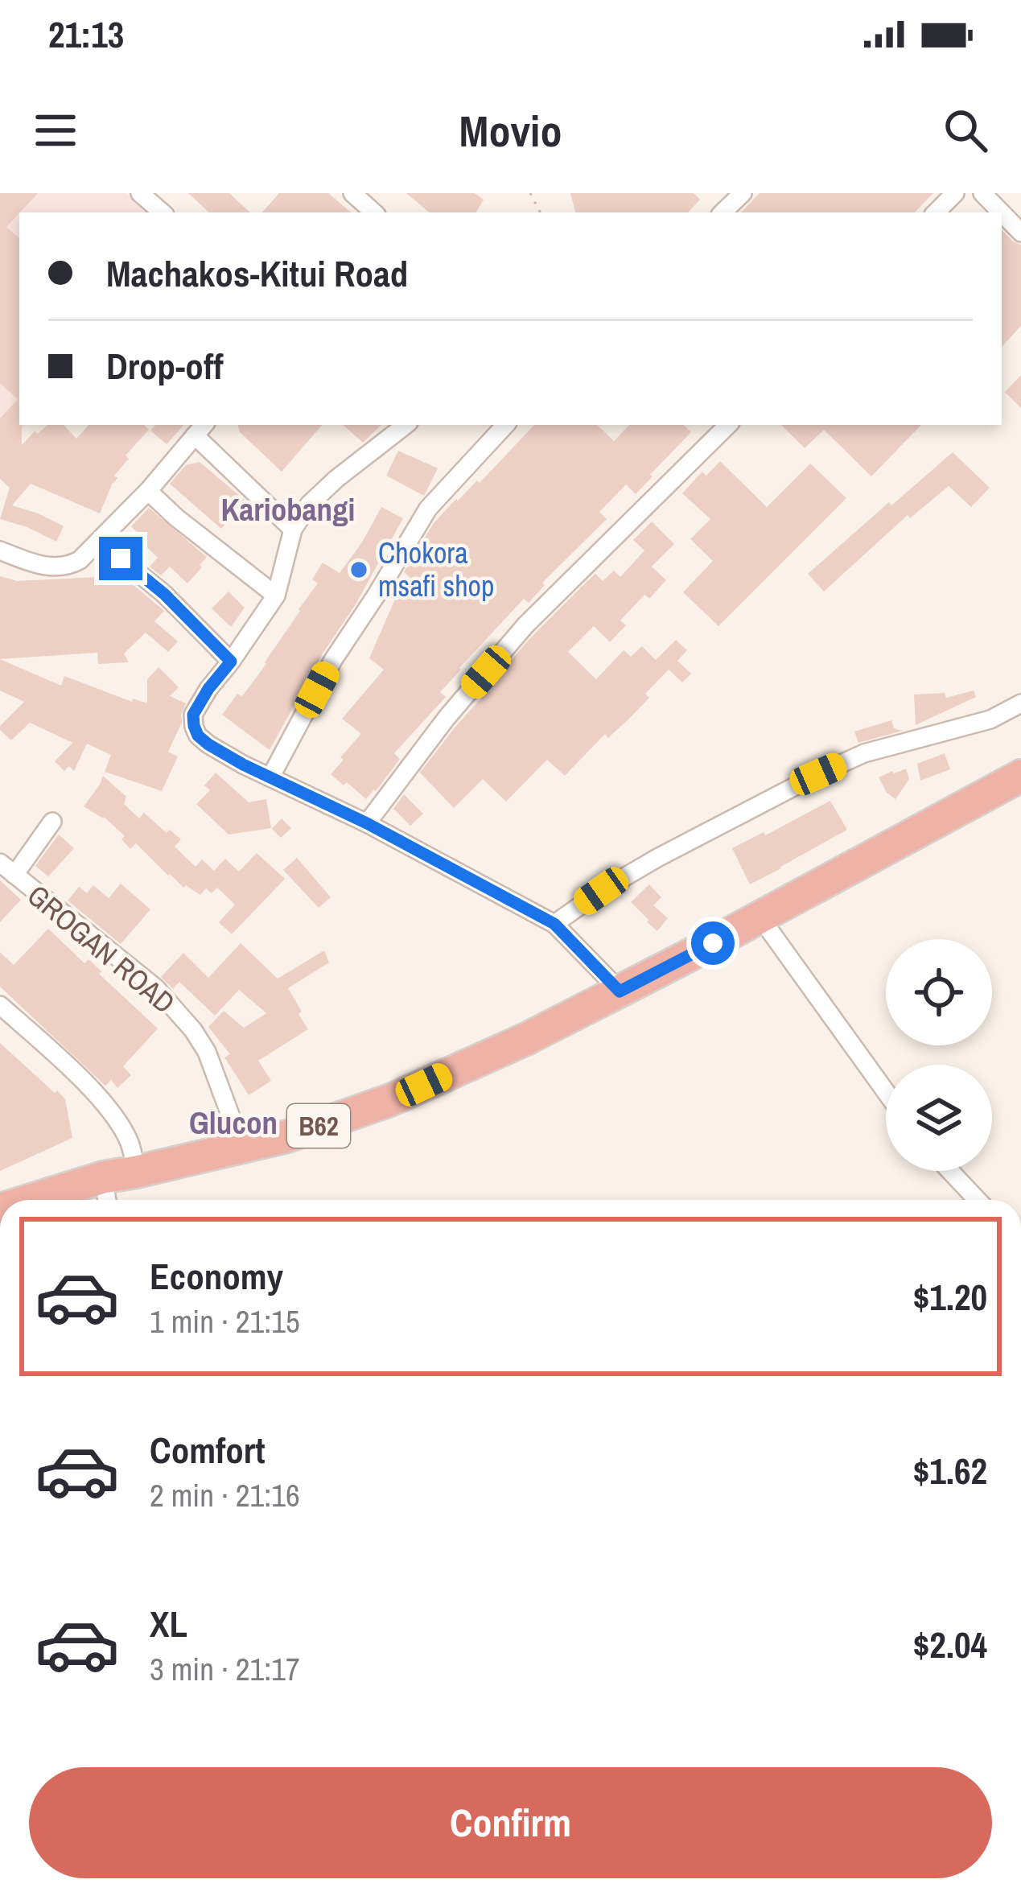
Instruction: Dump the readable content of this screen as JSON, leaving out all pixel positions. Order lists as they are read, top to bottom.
{
  "streets": {
    "highway": ["B62"],
    "street": ["GROGAN ROAD"]
  },
  "crossings": [
    ["GROGAN ROAD", "B62"]
  ],
  "districts": ["Kariobangi", "Glucon"],
  "places": ["Chokora msafi shop"],
  "page": {
    "status": "21:13",
    "header": "Movio",
    "banner": ["Machakos-Kitui Road", "Drop-off"],
    "list": [
      {
        "name": "Economy",
        "note": "1 min · 21:15",
        "value": "$1.20"
      },
      {
        "name": "Comfort",
        "note": "2 min · 21:16",
        "value": "$1.62"
      },
      {
        "name": "XL",
        "note": "3 min · 21:17",
        "value": "$2.04"
      }
    ],
    "buttons": "Confirm"
  }
}
